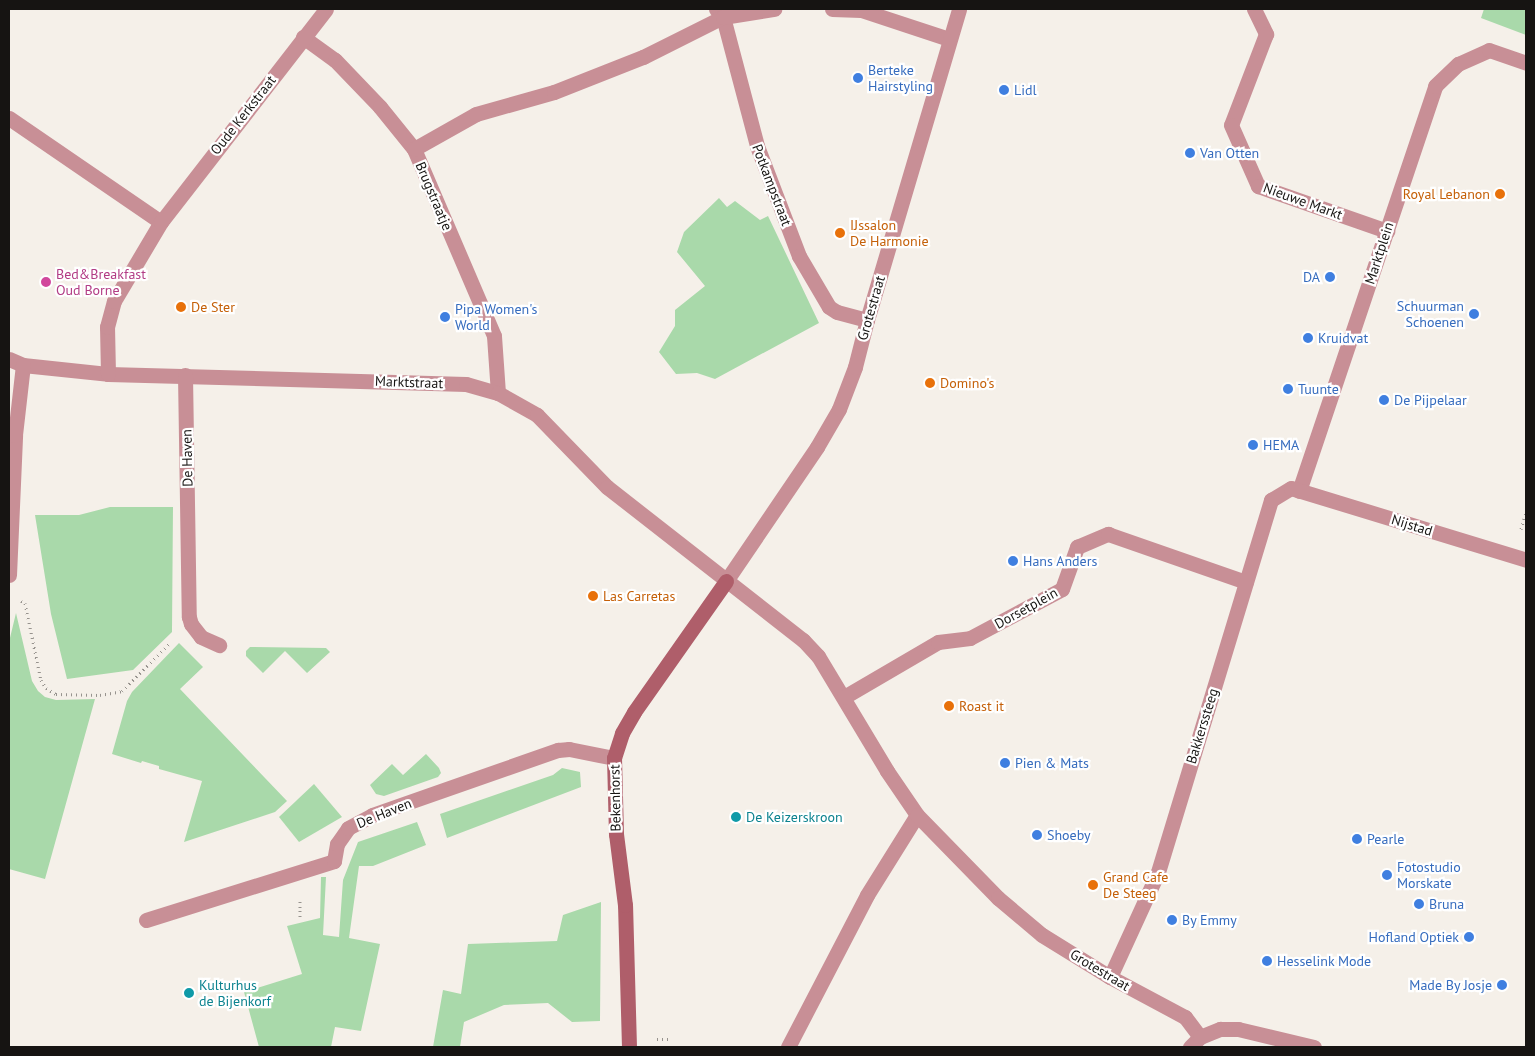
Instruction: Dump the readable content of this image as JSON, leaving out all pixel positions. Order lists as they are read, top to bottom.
{
  "streets": {
    "street": [
      "Oude Kerkstraat",
      "Potkampstraat",
      "Brugstraatje",
      "Nieuwe Markt",
      "Marktplein",
      "Grotestraat",
      "Marktstraat",
      "De Haven",
      "Nijstad",
      "Dorsetplein",
      "Bakkerssteeg",
      "Bekenhorst"
    ]
  },
  "crossings": [
    ["Oude Kerkstraat", "Brugstraatje"],
    ["Oude Kerkstraat", "Marktstraat"],
    ["Potkampstraat", "Grotestraat"],
    ["Brugstraatje", "Marktstraat"],
    ["Nieuwe Markt", "Marktplein"],
    ["Marktplein", "Nijstad"],
    ["Marktplein", "Bakkerssteeg"],
    ["Grotestraat", "Marktstraat"],
    ["Grotestraat", "Bakkerssteeg"],
    ["Grotestraat", "Bekenhorst"],
    ["Marktstraat", "De Haven"],
    ["Marktstraat", "Bekenhorst"],
    ["De Haven", "Bekenhorst"],
    ["Nijstad", "Bakkerssteeg"],
    ["Dorsetplein", "Bakkerssteeg"]
  ],
  "places": [
    "Berteke Hairstyling",
    "Lidl",
    "Van Otten",
    "Royal Lebanon",
    "IJssalon De Harmonie",
    "DA",
    "Bed&Breakfast Oud Borne",
    "De Ster",
    "Schuurman Schoenen",
    "Pipa Women's World",
    "Kruidvat",
    "Domino's",
    "Tuunte",
    "De Pijpelaar",
    "HEMA",
    "Hans Anders",
    "Las Carretas",
    "Roast it",
    "Pien & Mats",
    "De Keizerskroon",
    "Shoeby",
    "Pearle",
    "Fotostudio Morskate",
    "Grand Cafe De Steeg",
    "Bruna",
    "By Emmy",
    "Hofland Optiek",
    "Hesselink Mode",
    "Made By Josje",
    "Kulturhus de Bijenkorf"
  ]
}
